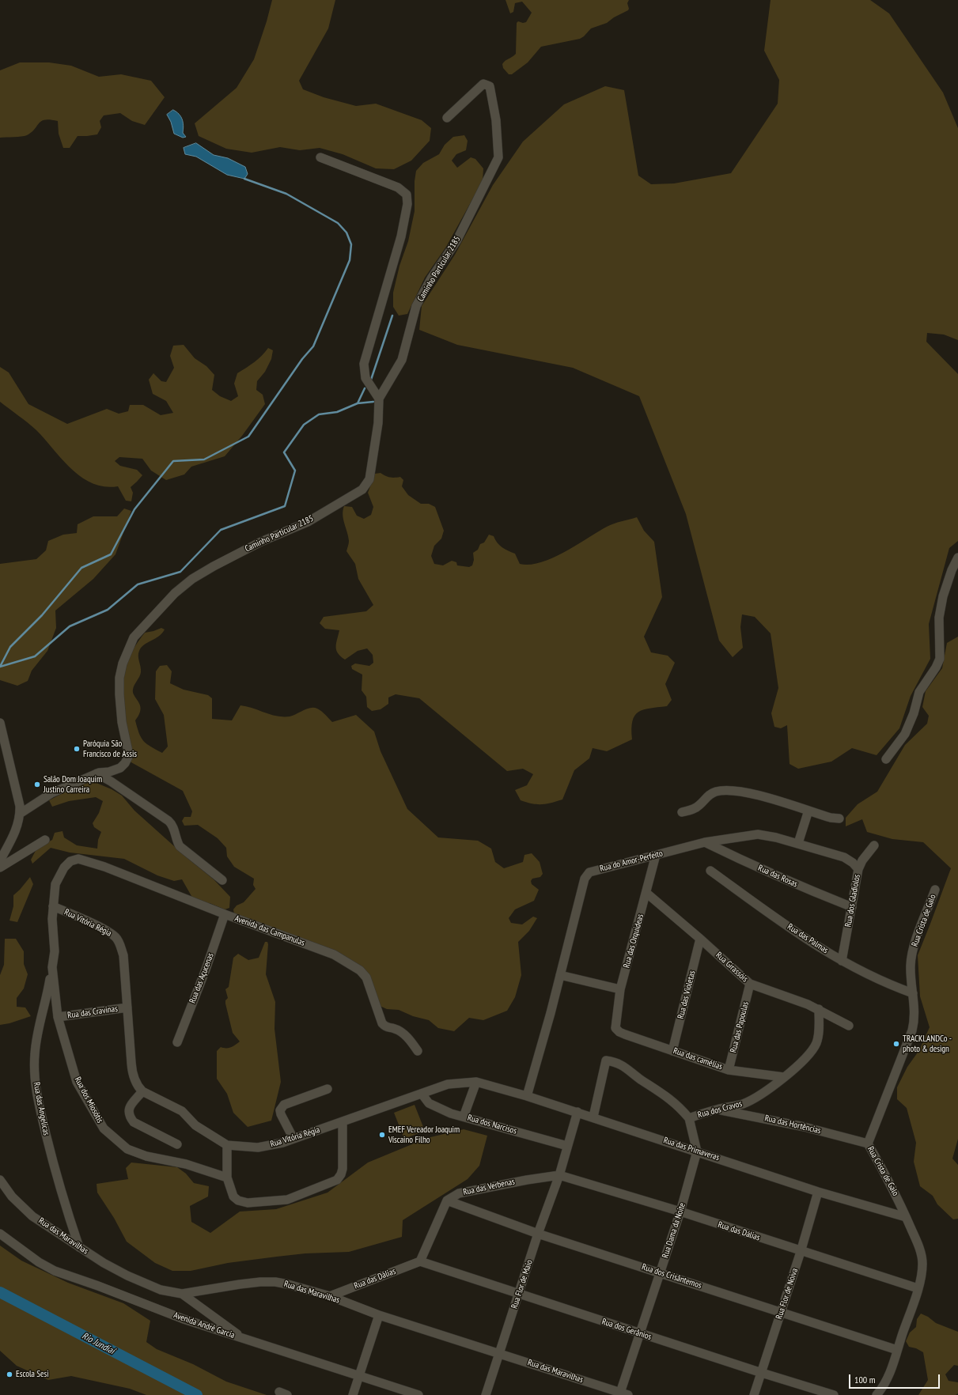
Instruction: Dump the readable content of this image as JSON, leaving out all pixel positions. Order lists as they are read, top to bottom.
{
  "streets": {
    "street": [
      "Caminho Particular 2185",
      "Rua do Amor-Perfeito",
      "Rua das Rosas",
      "Rua dos Gladiolos",
      "Rua Crista de Galo",
      "Rua Vitória Régia",
      "Avenida das Campanulas",
      "Rua das Palmas",
      "Rua das Orquídeas",
      "Rua Girassóis",
      "Rua das Açucenas",
      "Rua das Violetas",
      "Rua das Cravinas",
      "Rua das Papoulas",
      "Rua das camélias",
      "Rua dos Miosótis",
      "Rua das Angelicas",
      "Rua dos Cravos",
      "Rua dos Narcisos",
      "Rua das Hortências",
      "Rua das Primaveras",
      "Rua das Verbenas",
      "Rua Dama da Noite",
      "Rua das Dálias",
      "Rua das Maravilhas",
      "Rua dos Crisântemos",
      "Rua Flor de Maio",
      "Rua Flor de Noiva",
      "Avenida André Garcia",
      "Rua dos Gerânios"
    ]
  },
  "crossings": [
    ["Rua do Amor-Perfeito", "Rua das Rosas"],
    ["Rua do Amor-Perfeito", "Rua dos Gladiolos"],
    ["Rua do Amor-Perfeito", "Rua das Orquídeas"],
    ["Rua do Amor-Perfeito", "Rua das Primaveras"],
    ["Rua das Rosas", "Rua dos Gladiolos"],
    ["Rua dos Gladiolos", "Rua das Palmas"],
    ["Rua Crista de Galo", "Rua das Palmas"],
    ["Rua Crista de Galo", "Rua das Hortências"],
    ["Rua Crista de Galo", "Rua das Primaveras"],
    ["Rua Crista de Galo", "Rua das Dálias"],
    ["Rua Crista de Galo", "Rua dos Crisântemos"],
    ["Rua Vitória Régia", "Rua das Cravinas"],
    ["Rua Vitória Régia", "Rua dos Miosótis"],
    ["Rua Vitória Régia", "Rua dos Narcisos"],
    ["Rua Vitória Régia", "Rua das Primaveras"],
    ["Avenida das Campanulas", "Rua das Açucenas"],
    ["Avenida das Campanulas", "Rua dos Miosótis"],
    ["Rua das Orquídeas", "Rua Girassóis"],
    ["Rua das Orquídeas", "Rua das camélias"],
    ["Rua Girassóis", "Rua das Violetas"],
    ["Rua Girassóis", "Rua das Papoulas"],
    ["Rua Girassóis", "Rua dos Cravos"],
    ["Rua das Violetas", "Rua das camélias"],
    ["Rua das Cravinas", "Rua dos Miosótis"],
    ["Rua das Papoulas", "Rua das camélias"],
    ["Rua das camélias", "Rua dos Cravos"],
    ["Rua dos Miosótis", "Rua das Angelicas"],
    ["Rua das Angelicas", "Rua das Maravilhas"],
    ["Rua dos Cravos", "Rua das Hortências"],
    ["Rua dos Cravos", "Rua das Primaveras"],
    ["Rua dos Cravos", "Rua Dama da Noite"],
    ["Rua das Primaveras", "Rua Dama da Noite"],
    ["Rua das Primaveras", "Rua Flor de Noiva"],
    ["Rua das Verbenas", "Rua das Dálias"],
    ["Rua das Verbenas", "Rua dos Crisântemos"],
    ["Rua das Verbenas", "Rua Flor de Maio"],
    ["Rua Dama da Noite", "Rua das Dálias"],
    ["Rua Dama da Noite", "Rua das Maravilhas"],
    ["Rua Dama da Noite", "Rua dos Crisântemos"],
    ["Rua Dama da Noite", "Rua dos Gerânios"],
    ["Rua das Dálias", "Rua das Maravilhas"],
    ["Rua das Dálias", "Rua Flor de Maio"],
    ["Rua das Dálias", "Rua Flor de Noiva"],
    ["Rua das Dálias", "Rua dos Gerânios"],
    ["Rua das Maravilhas", "Rua Flor de Maio"],
    ["Rua dos Crisântemos", "Rua Flor de Maio"],
    ["Rua dos Crisântemos", "Rua Flor de Noiva"],
    ["Rua Flor de Maio", "Rua dos Gerânios"],
    ["Rua Flor de Noiva", "Rua dos Gerânios"]
  ],
  "water": ["Rio Jundiaí"],
  "places": [
    "Paróquia São Francisco de Assis",
    "Salão Dom Joaquim Justino Carreira",
    "TRACKLANDCo - photo & design",
    "EMEF Vereador Joaquim Víscaino Filho",
    "Escola Sesi"
  ],
  "scale_bar": "100 m"
}
